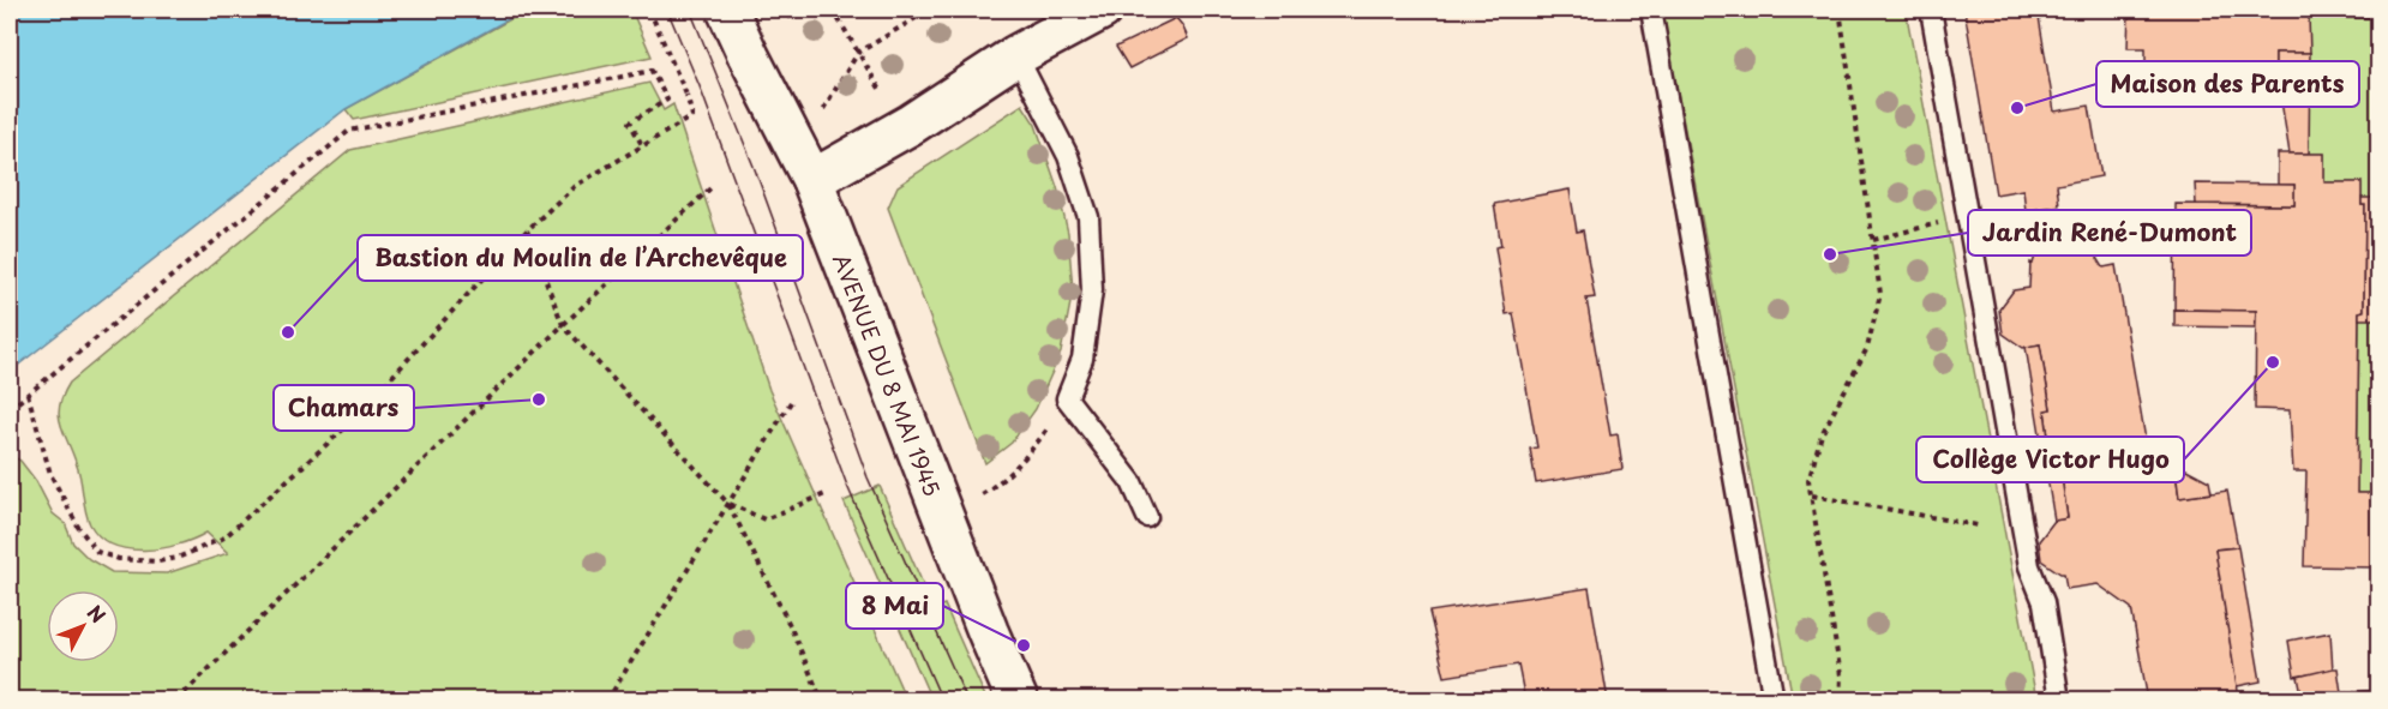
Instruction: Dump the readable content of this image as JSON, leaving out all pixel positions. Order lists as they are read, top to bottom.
{
  "streets": {
    "main road": ["AVENUE DU 8 MAI 1945"]
  },
  "places": [
    "Maison des Parents",
    "Jardin René-Dumont",
    "Bastion du Moulin de l’Archevêque",
    "Collège Victor Hugo",
    "Chamars",
    "8 Mai"
  ],
  "north": "top right"
}
